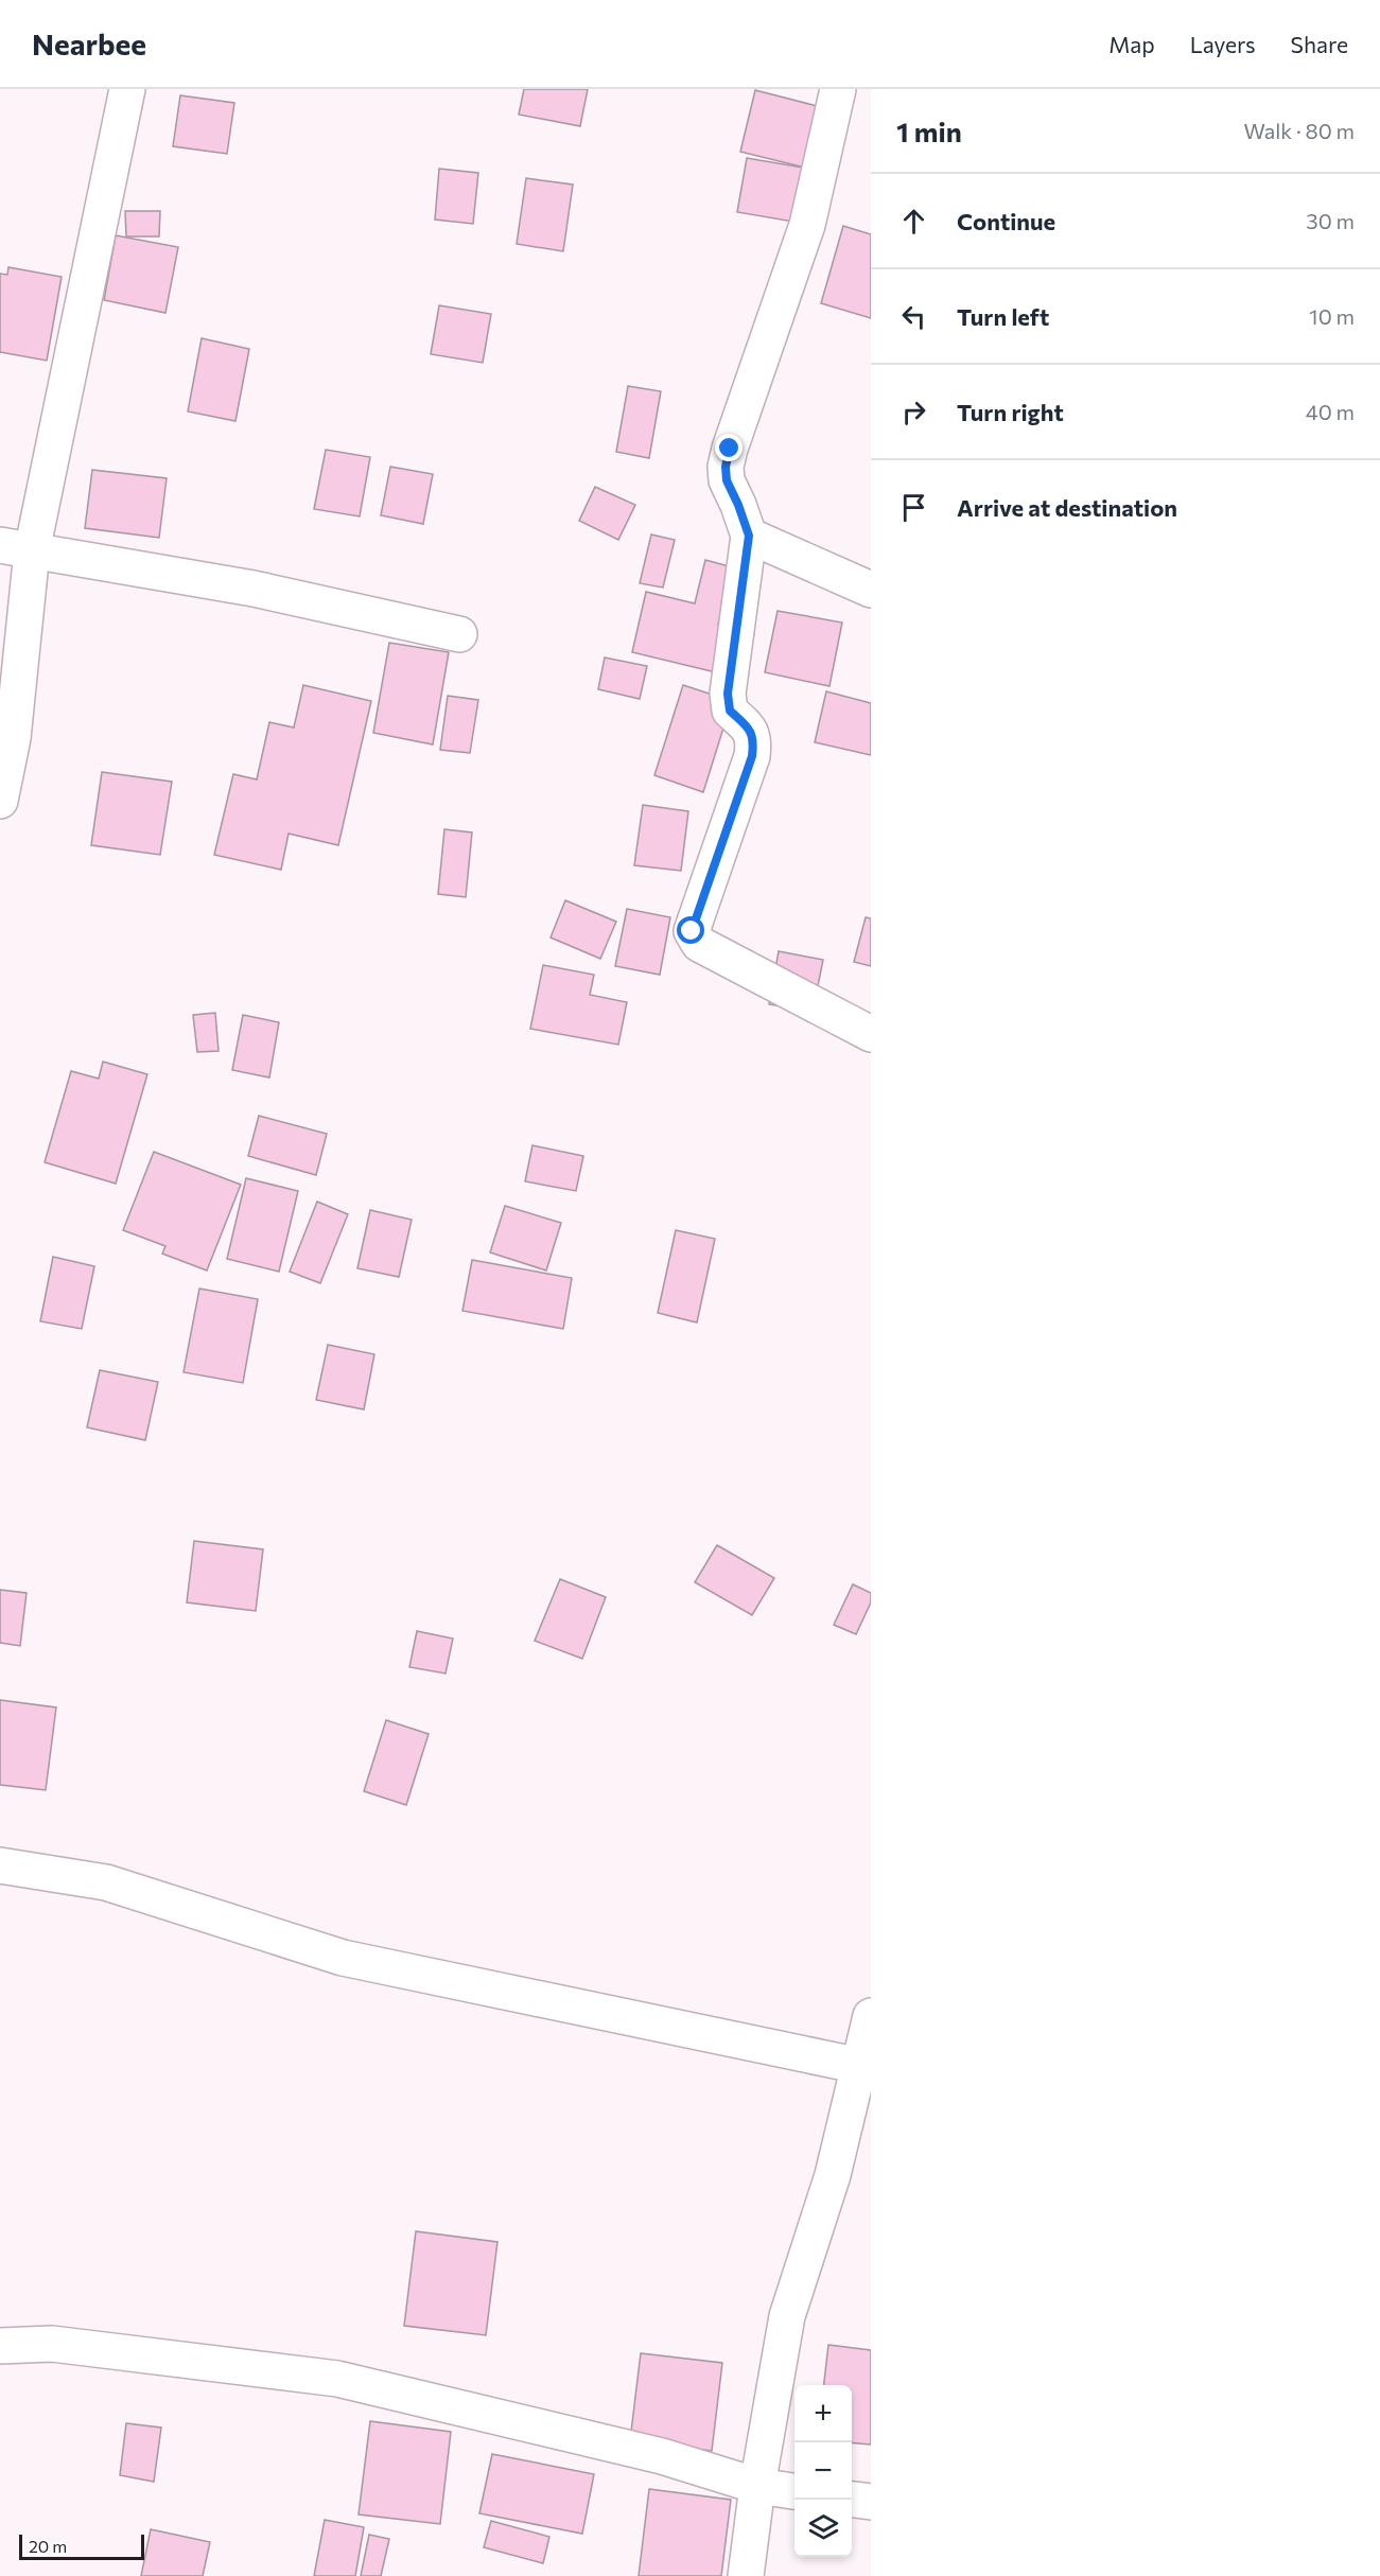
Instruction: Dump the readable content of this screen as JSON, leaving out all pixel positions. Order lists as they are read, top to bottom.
{
  "scale_bar": "20 m",
  "page": {
    "header": "Nearbee",
    "nav": ["Map", "Layers", "Share"],
    "heading": ["1 min", "Walk · 80 m"],
    "list": [
      ["Continue", "30 m"],
      ["Turn left", "10 m"],
      ["Turn right", "40 m"],
      "Arrive at destination"
    ],
    "map_buttons": ["+", "−"],
    "scale": "20 m"
  }
}
